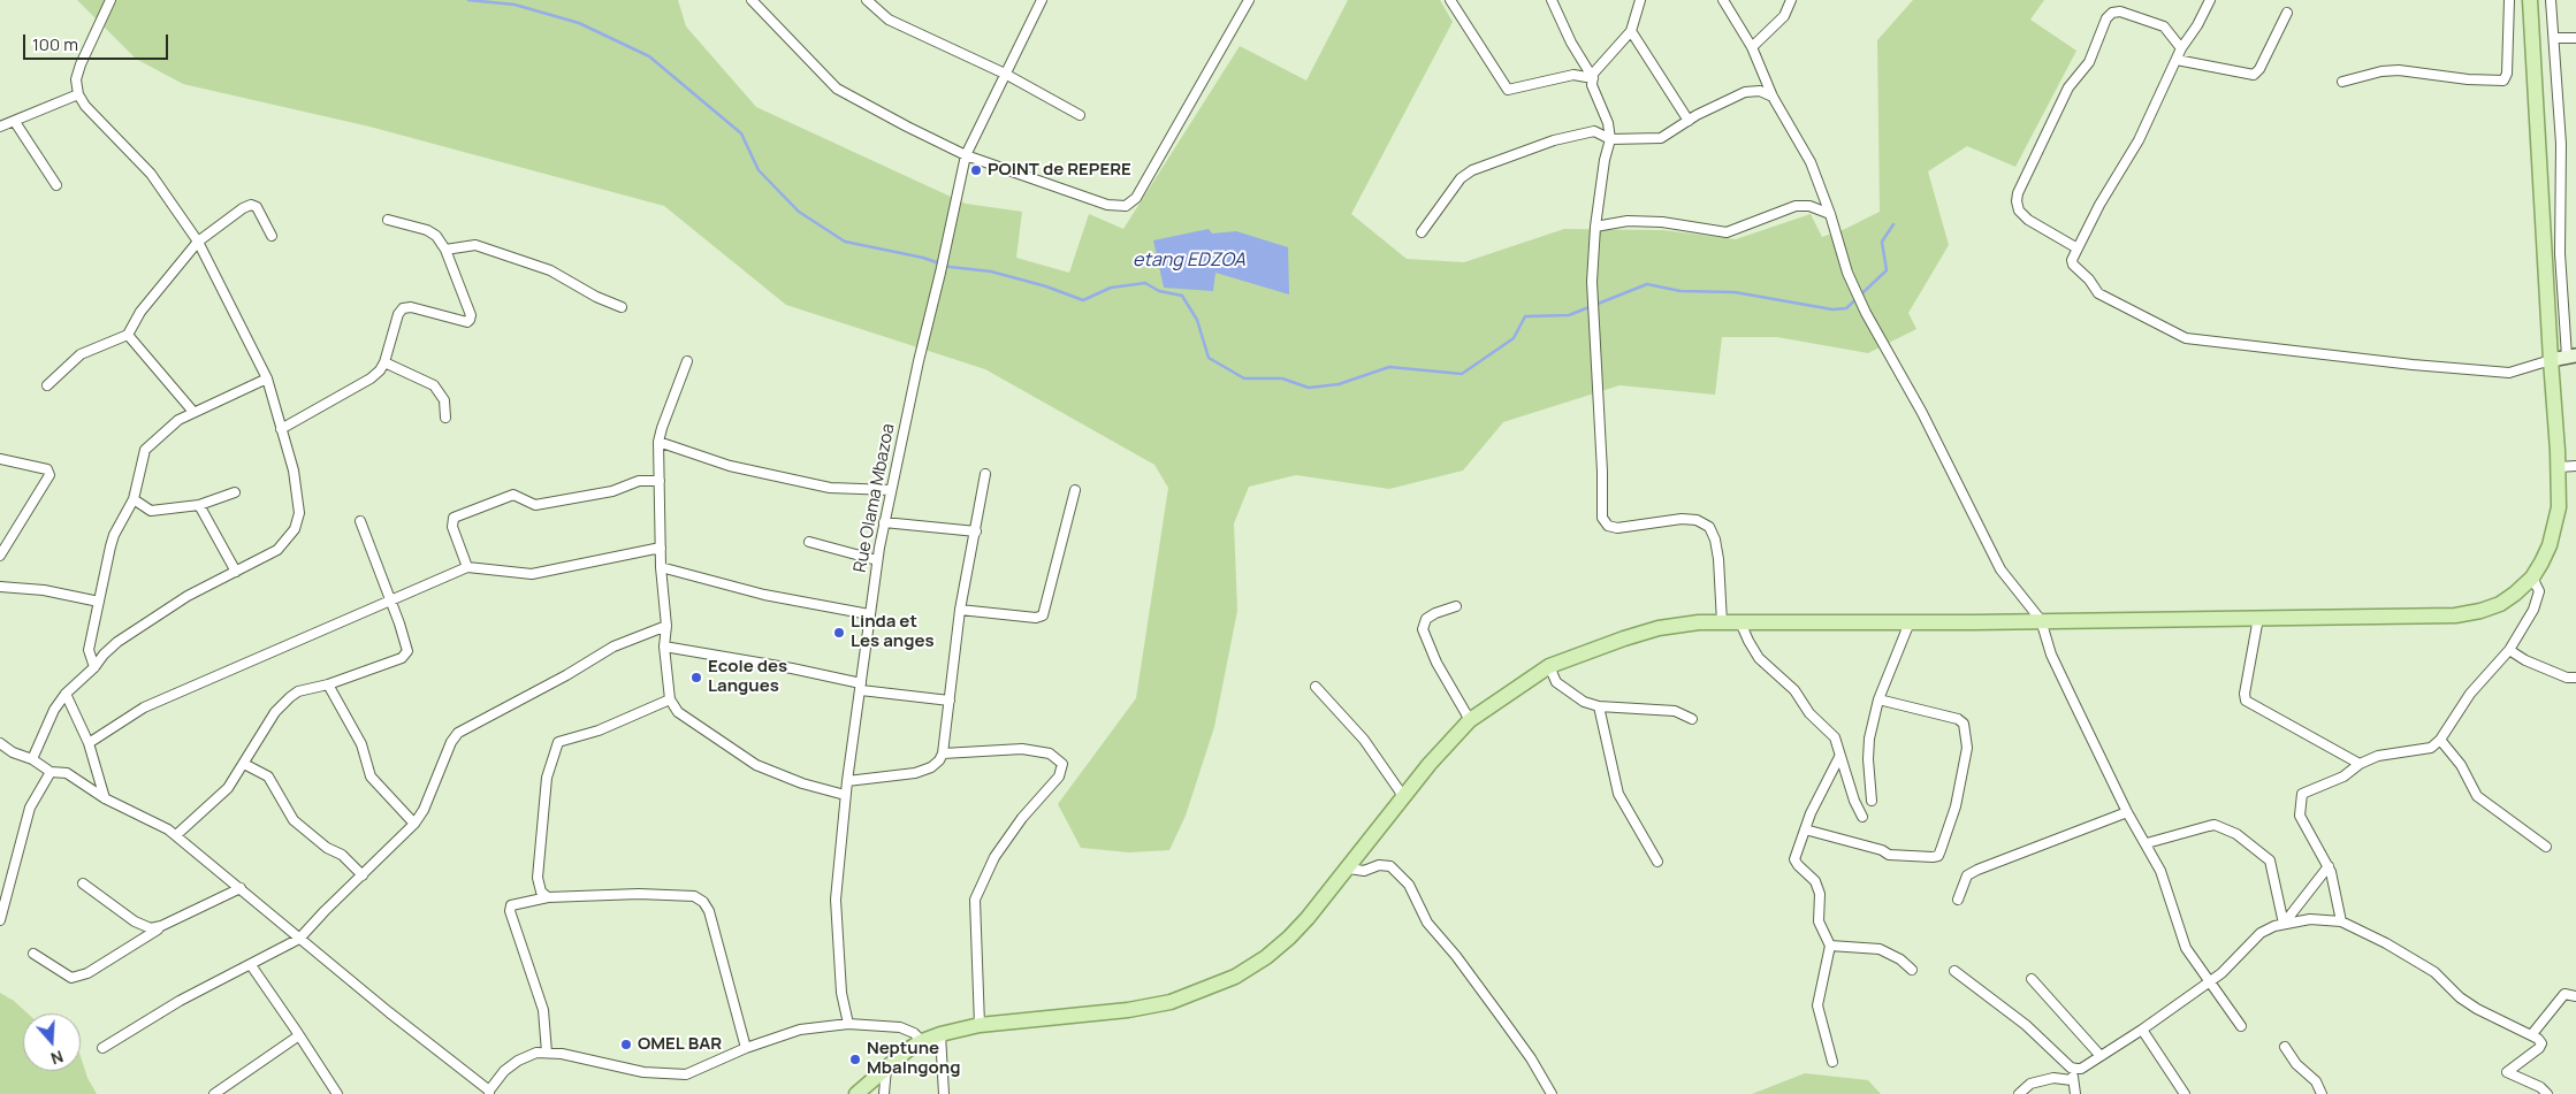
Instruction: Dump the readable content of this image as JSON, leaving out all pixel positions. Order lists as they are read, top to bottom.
{
  "streets": {
    "street": ["Rue Olama Mbazoa"]
  },
  "water": ["etang EDZOA"],
  "places": [
    "POINT de REPERE",
    "Linda et Les anges",
    "Ecole des Langues",
    "OMEL BAR",
    "Neptune Mbalngong"
  ],
  "scale_bar": "100 m",
  "north": "bottom"
}
